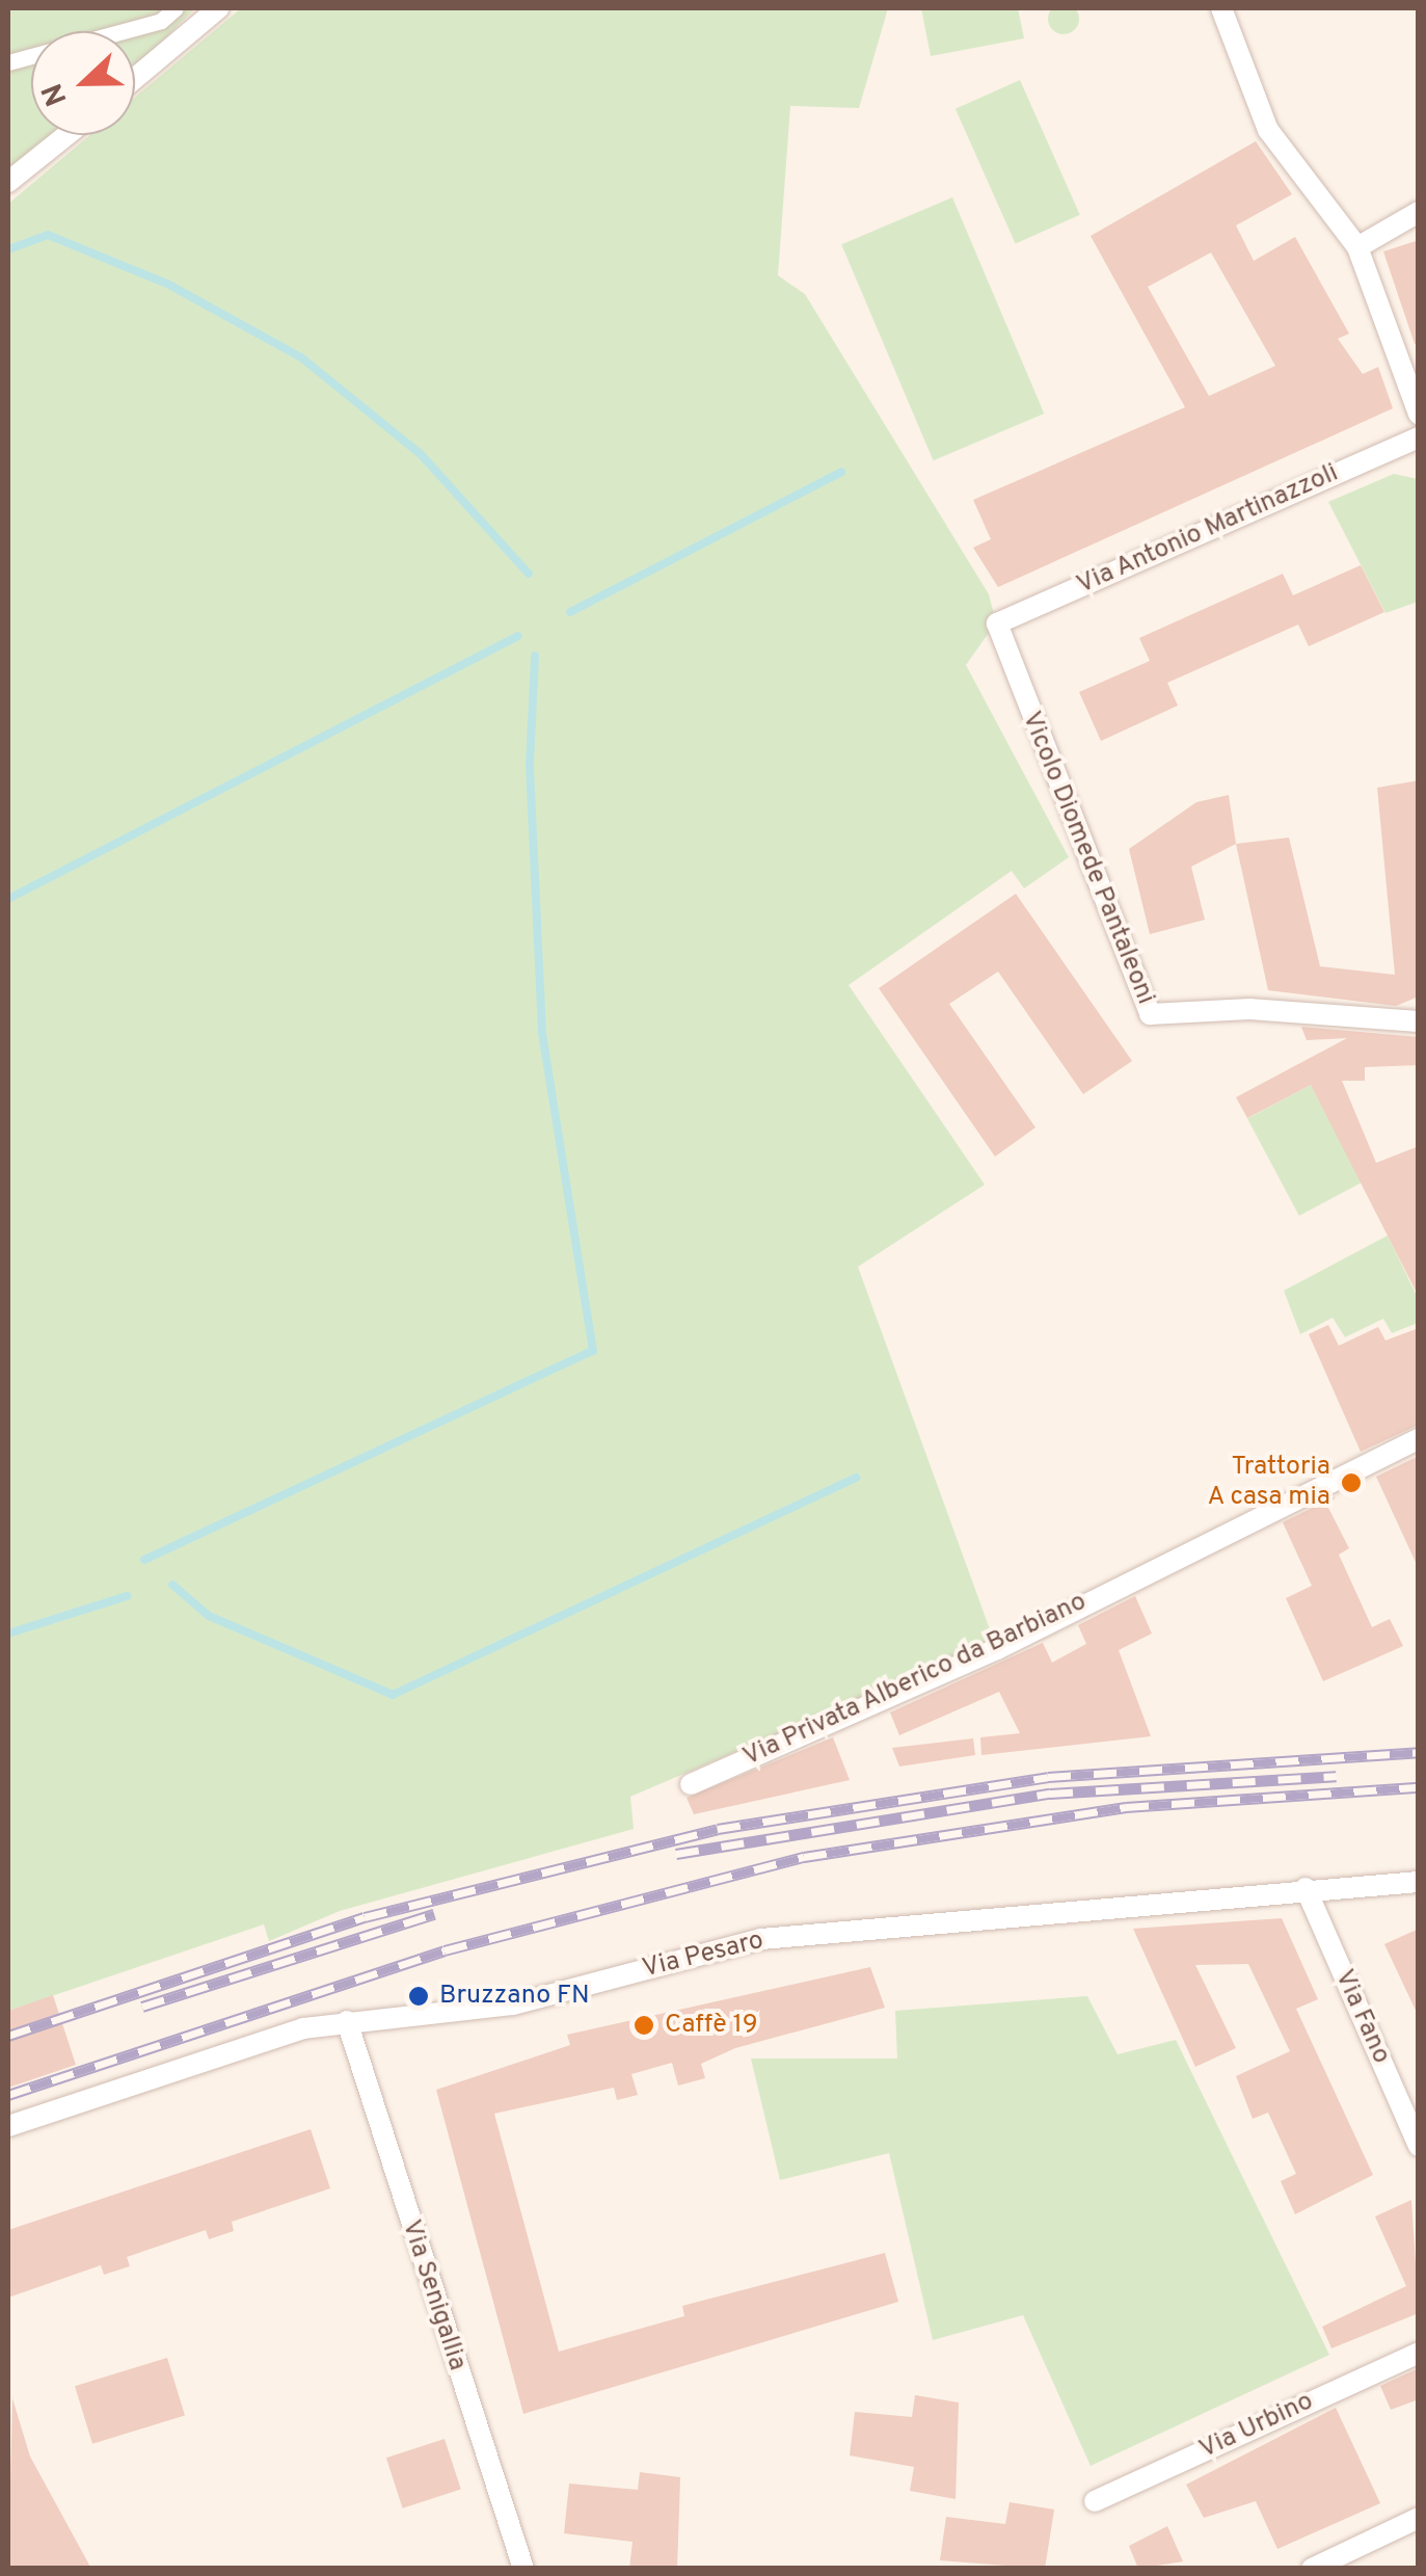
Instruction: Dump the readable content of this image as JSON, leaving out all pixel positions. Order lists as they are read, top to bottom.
{
  "streets": {
    "street": [
      "Via Antonio Martinazzoli",
      "Vicolo Diomede Pantaleoni",
      "Via Privata Alberico da Barbiano",
      "Via Pesaro",
      "Via Fano",
      "Via Senigallia",
      "Via Urbino"
    ]
  },
  "crossings": [
    ["Via Antonio Martinazzoli", "Vicolo Diomede Pantaleoni"],
    ["Via Pesaro", "Via Fano"],
    ["Via Pesaro", "Via Senigallia"]
  ],
  "places": ["Trattoria A casa mia", "Bruzzano FN", "Caffè 19"],
  "north": "left"
}
